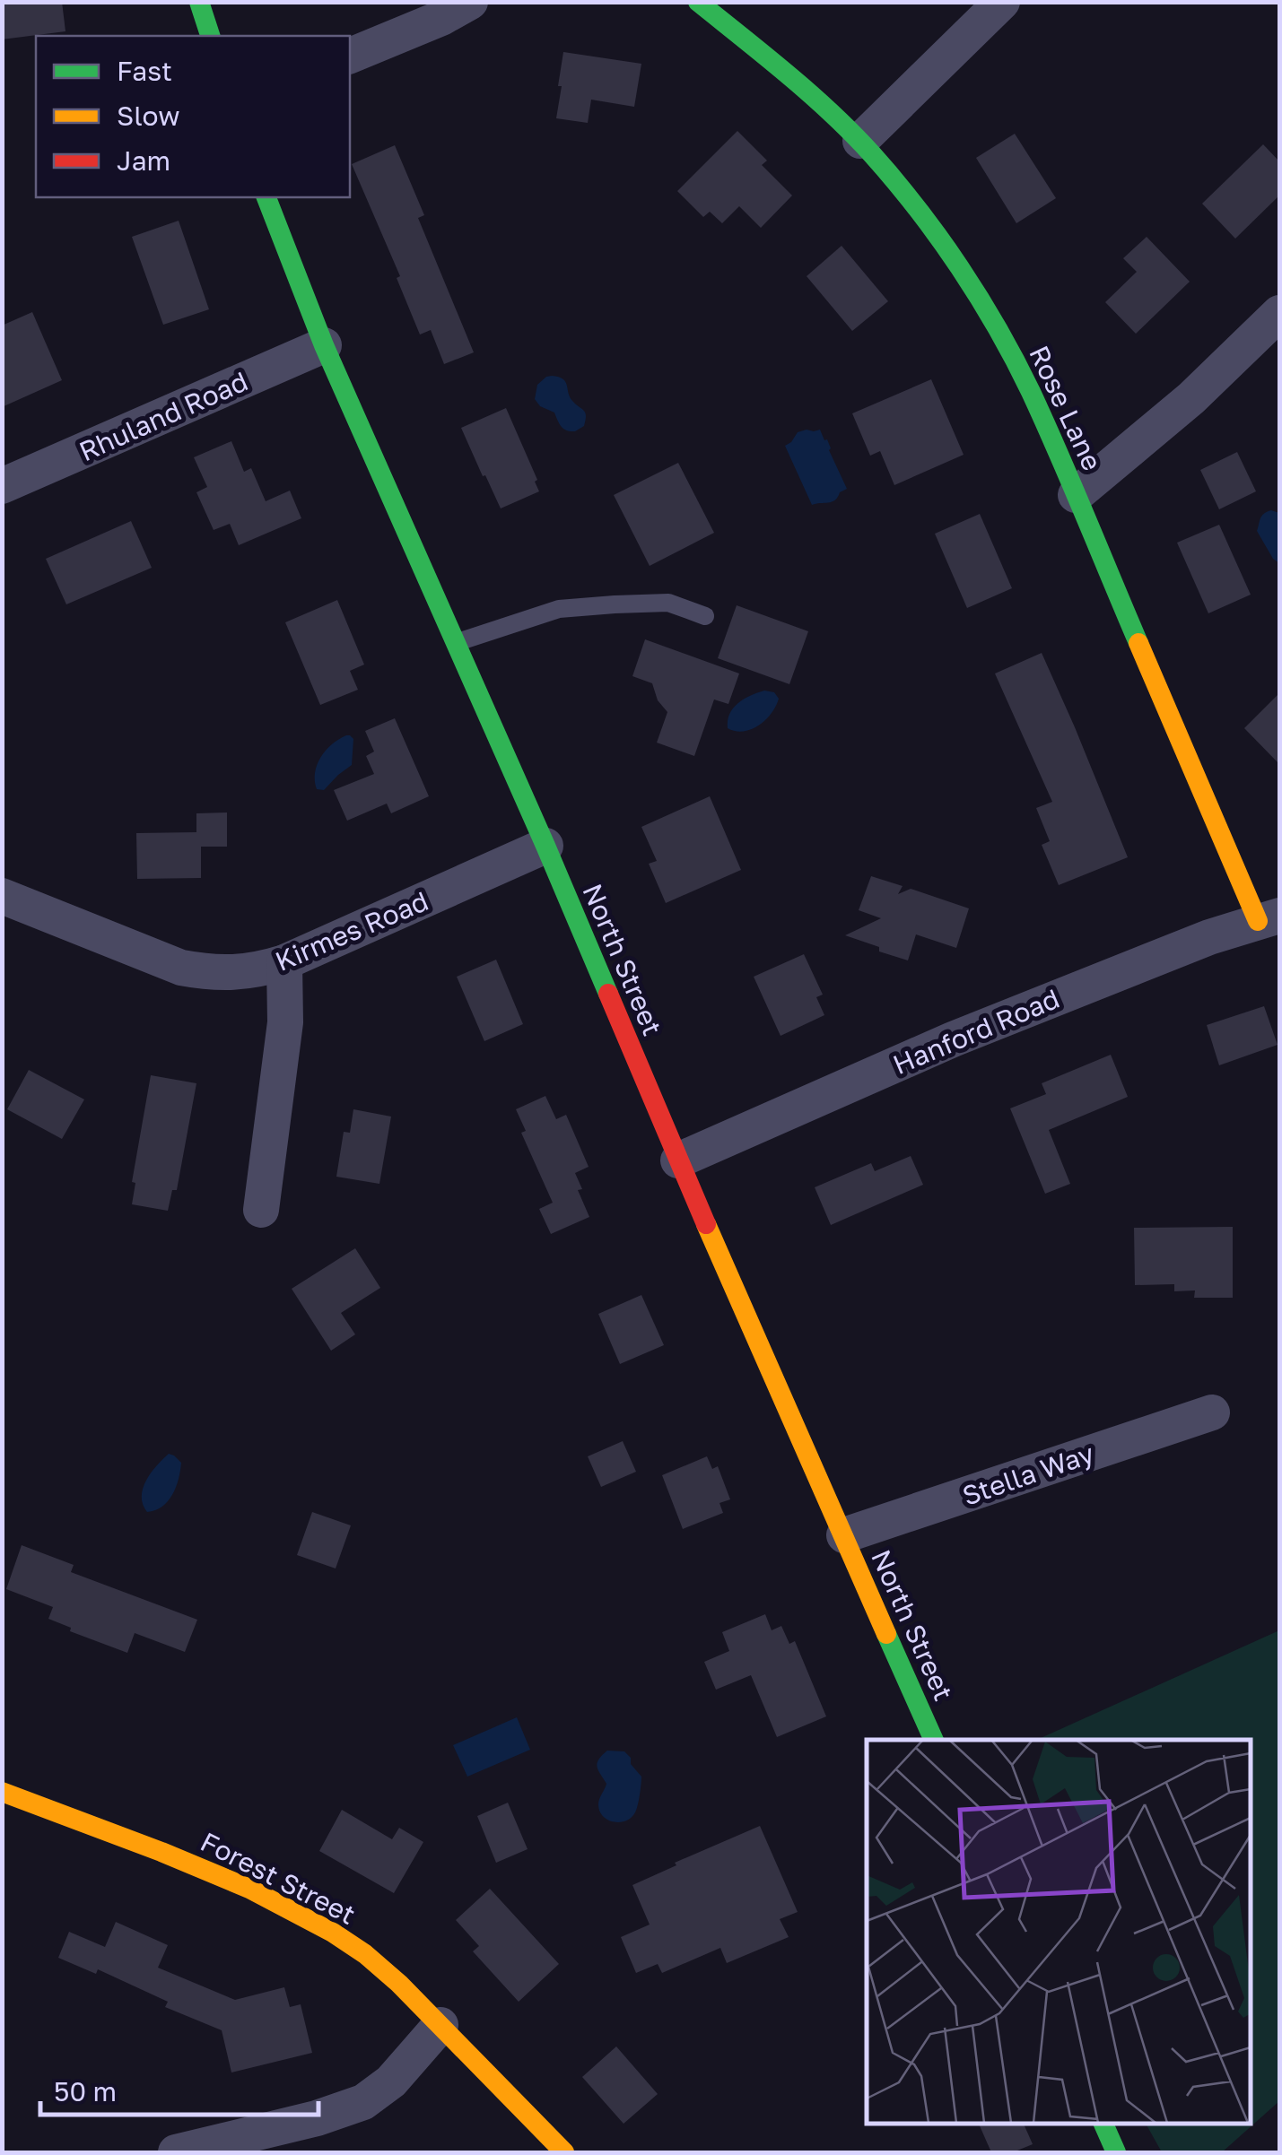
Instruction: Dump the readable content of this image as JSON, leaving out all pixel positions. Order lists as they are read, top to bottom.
{
  "streets": {
    "street": [
      "Rose Lane",
      "Rhuland Road",
      "Kirmes Road",
      "North Street",
      "Hanford Road",
      "Stella Way",
      "Forest Street"
    ]
  },
  "crossings": [
    ["Rose Lane", "Hanford Road"],
    ["Rhuland Road", "North Street"],
    ["Kirmes Road", "North Street"],
    ["North Street", "Hanford Road"],
    ["North Street", "Stella Way"]
  ],
  "legend": ["Fast", "Slow", "Jam"],
  "scale_bar": "50 m"
}
